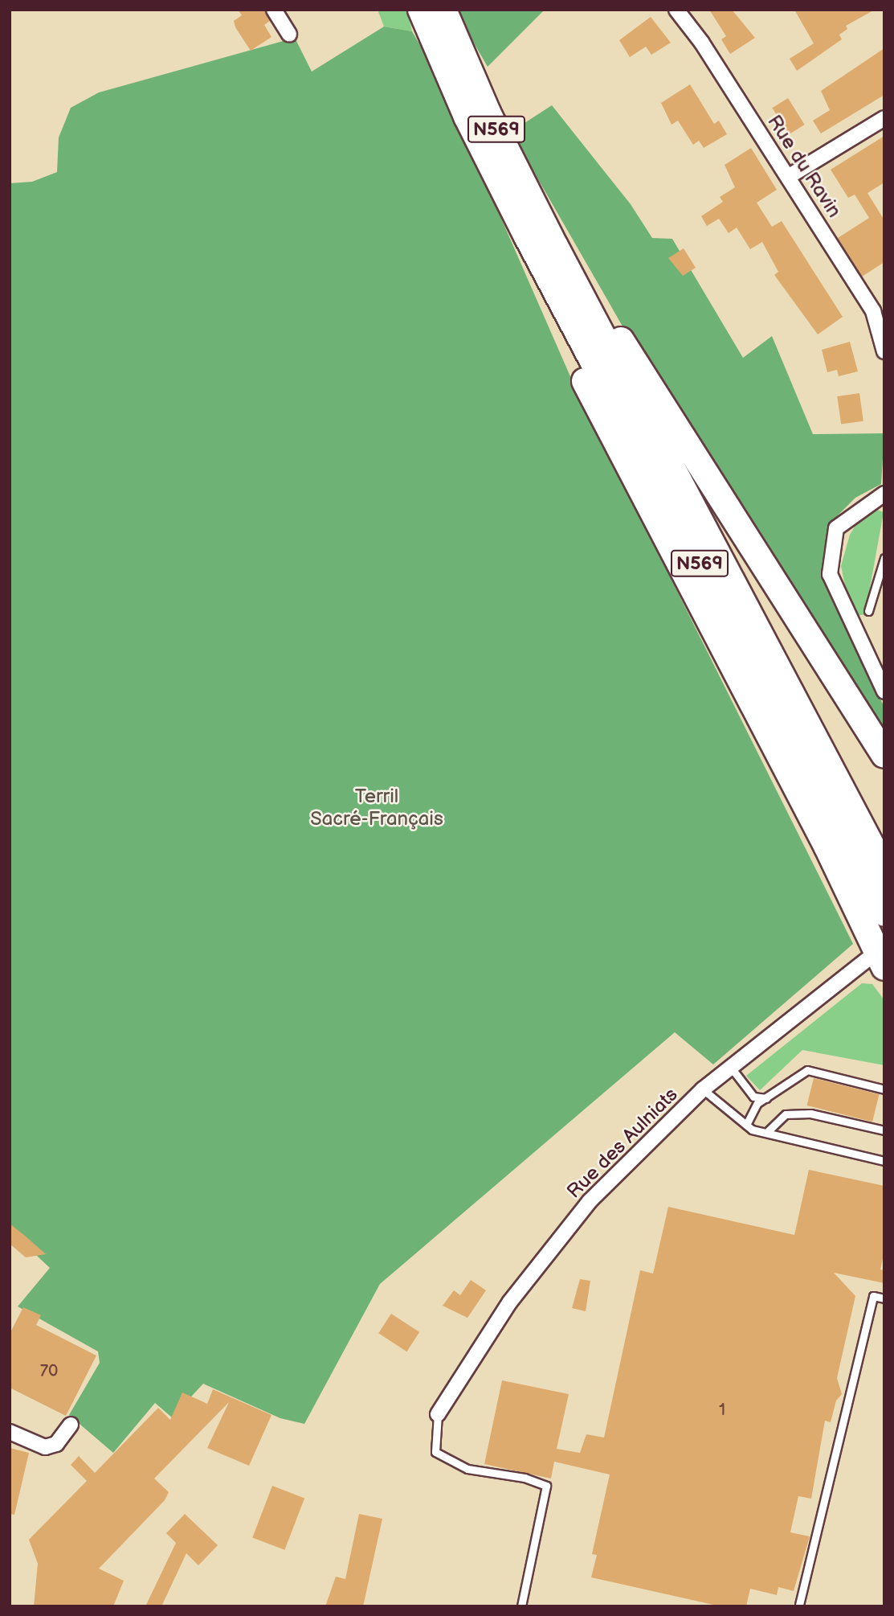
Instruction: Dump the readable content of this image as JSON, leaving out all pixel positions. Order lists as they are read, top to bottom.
{
  "streets": {
    "highway": ["N569"],
    "street": ["Rue du Ravin", "Rue des Aulniats"]
  },
  "parks": ["Terril Sacré-Français"],
  "house_numbers": ["70", "1"]
}
